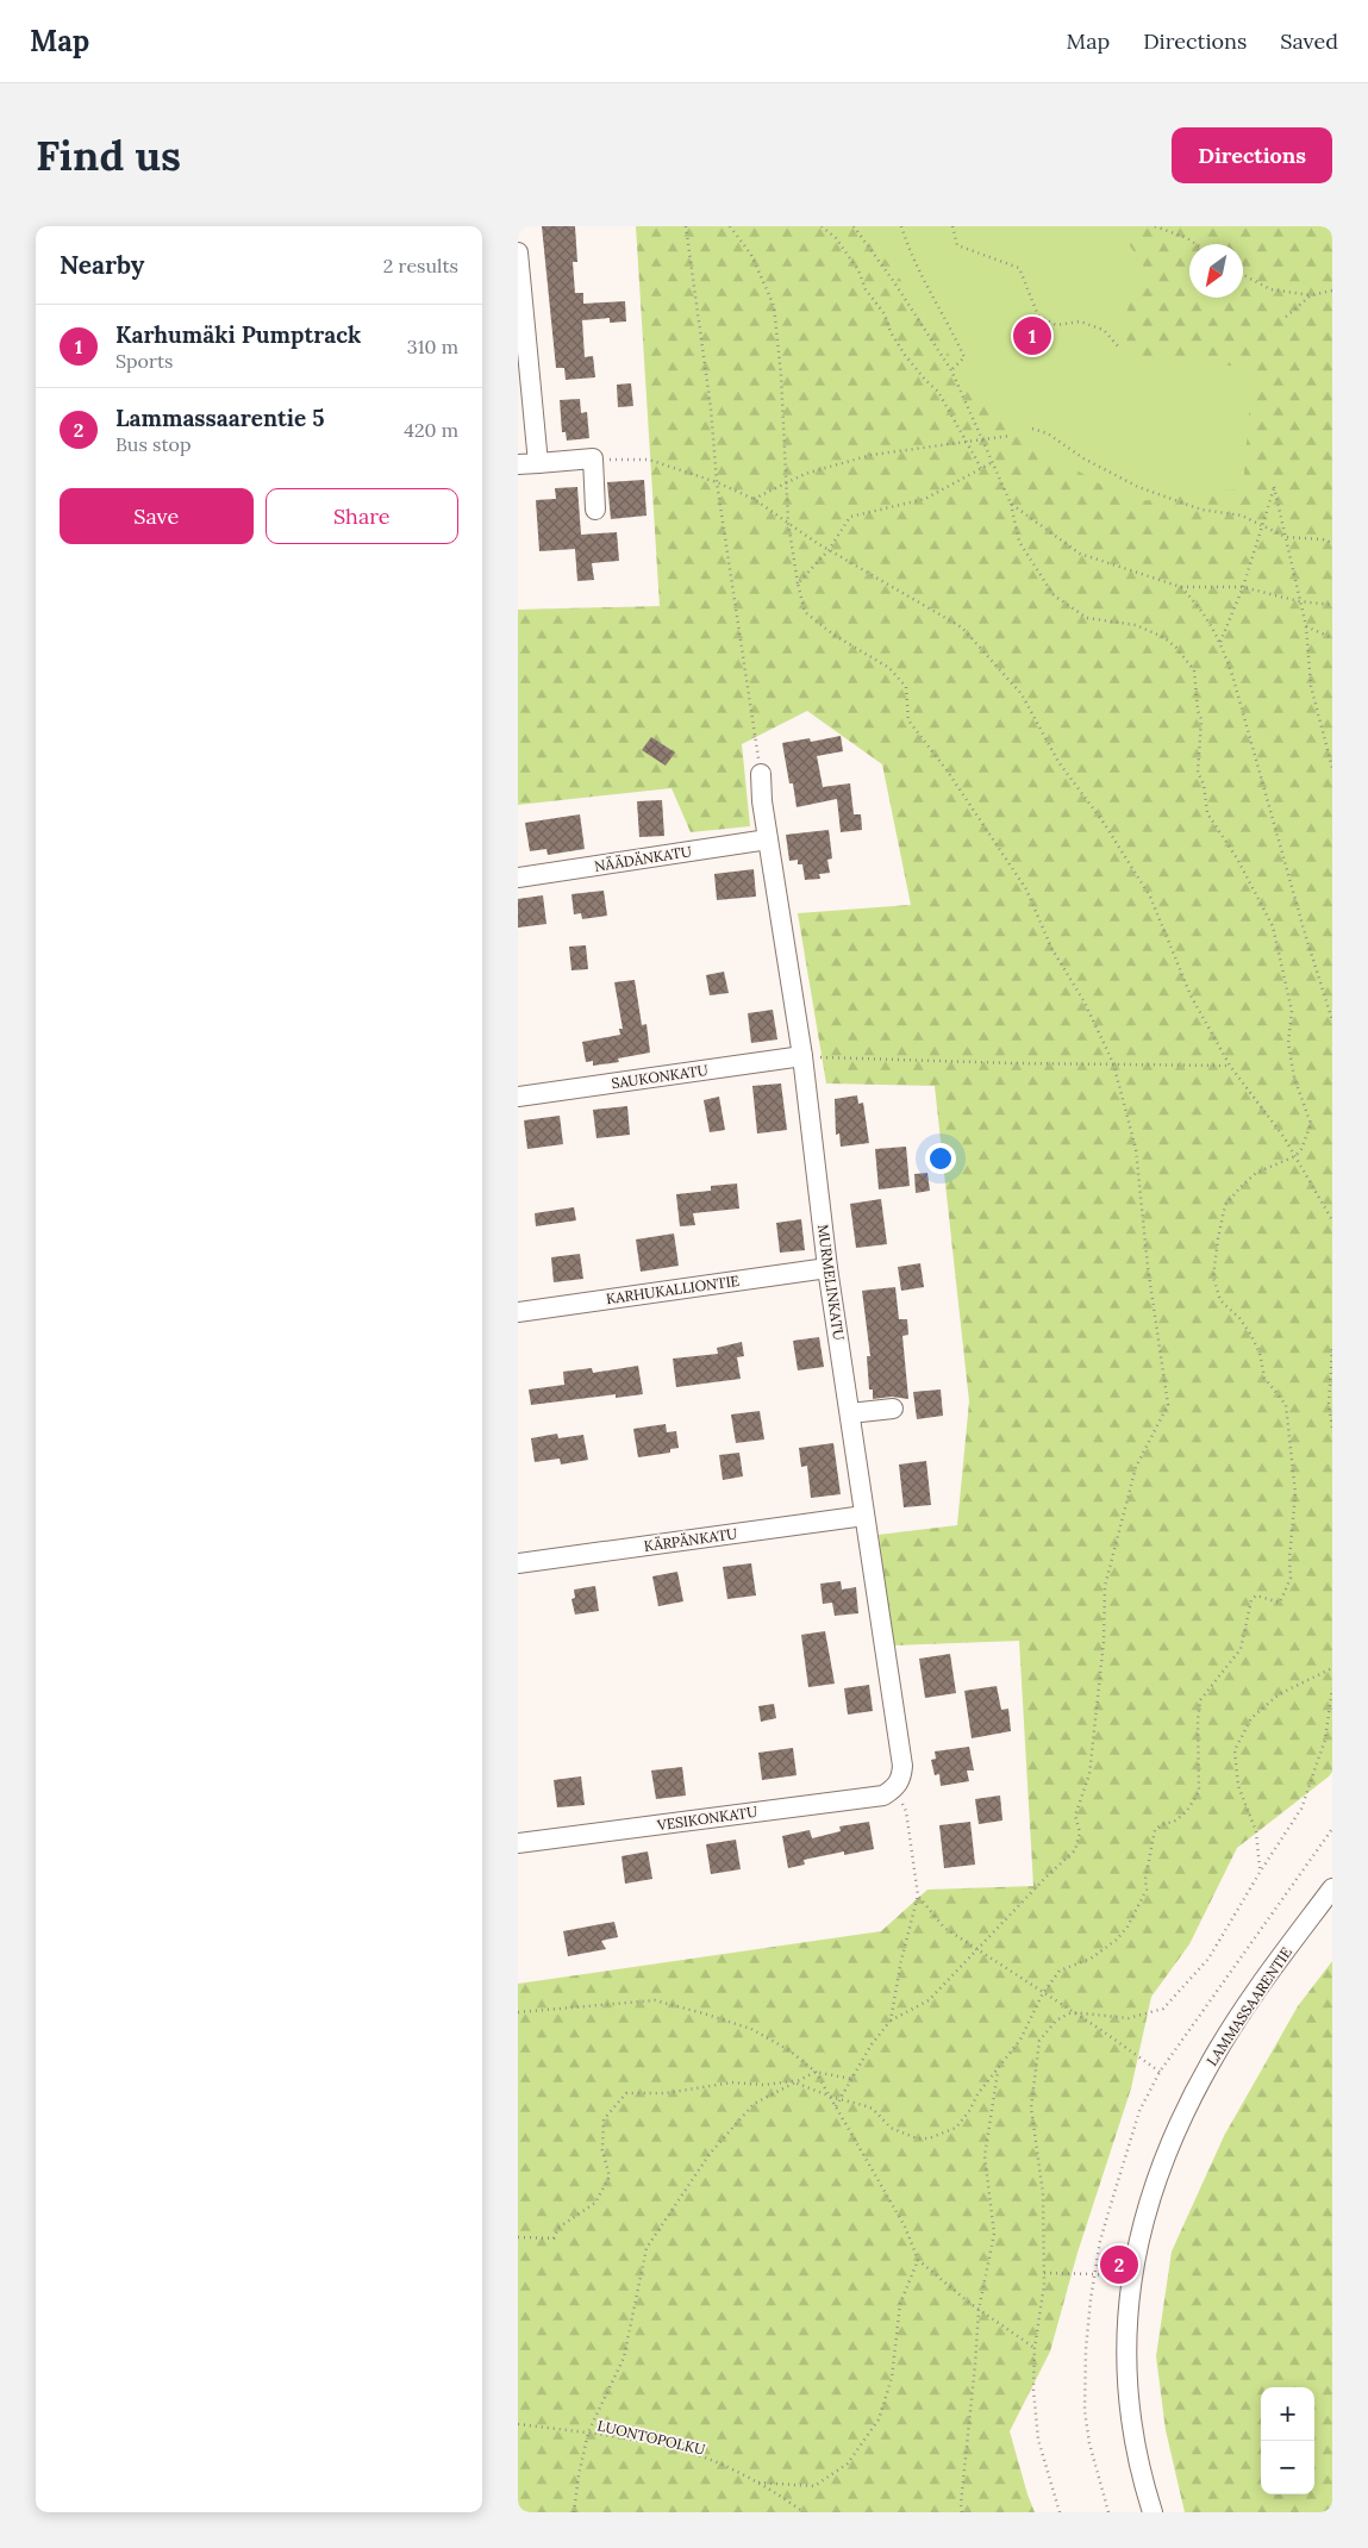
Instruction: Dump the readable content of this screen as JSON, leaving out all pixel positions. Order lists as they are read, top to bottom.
{
  "streets": {
    "street": [
      "NÄÄDÄNKATU",
      "SAUKONKATU",
      "MURMELINKATU",
      "KARHUKALLIONTIE",
      "KÄRPÄNKATU",
      "VESIKONKATU",
      "LAMMASSAARENTIE"
    ],
    "path": ["LUONTOPOLKU"]
  },
  "crossings": [
    ["NÄÄDÄNKATU", "MURMELINKATU"],
    ["SAUKONKATU", "MURMELINKATU"],
    ["MURMELINKATU", "KARHUKALLIONTIE"],
    ["MURMELINKATU", "KÄRPÄNKATU"],
    ["MURMELINKATU", "VESIKONKATU"]
  ],
  "north": "bottom left",
  "page": {
    "header": "Map",
    "nav": ["Map", "Directions", "Saved"],
    "buttons": [
      "Directions",
      ["Save", "Share"]
    ],
    "title": "Find us",
    "heading": ["Nearby", "2 results"],
    "list": [
      {
        "mark": "1",
        "name": "Karhumäki Pumptrack",
        "note": "Sports",
        "value": "310 m"
      },
      {
        "mark": "2",
        "name": "Lammassaarentie 5",
        "note": "Bus stop",
        "value": "420 m"
      }
    ],
    "pins": ["1", "2"],
    "map_buttons": ["+", "−"]
  }
}
